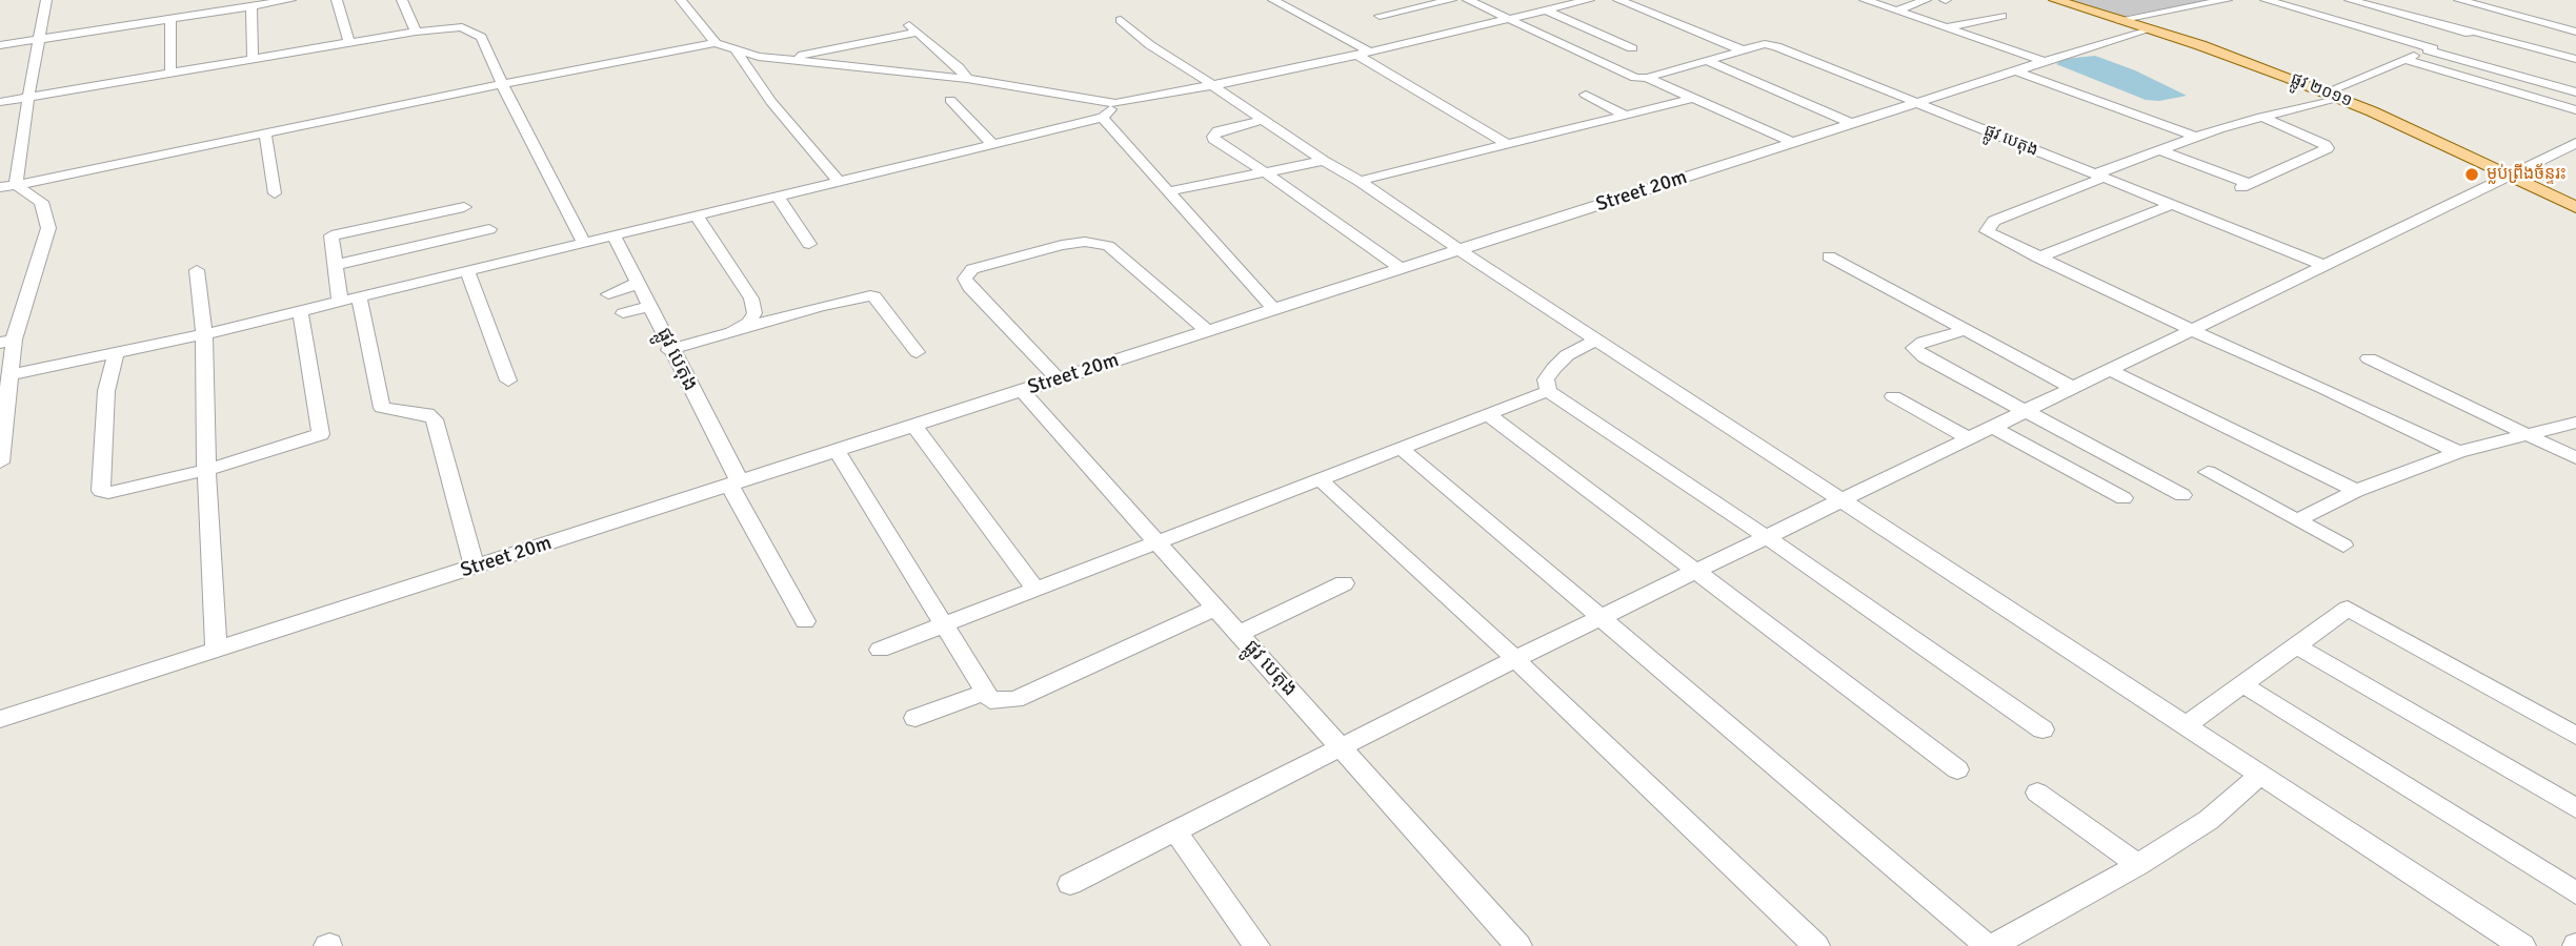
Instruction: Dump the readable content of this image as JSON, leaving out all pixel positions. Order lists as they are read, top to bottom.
{
  "streets": {
    "main road": ["ផ្លូវ ២០១១"],
    "street": ["ផ្លូវ បេតុង", "Street 20m"]
  },
  "crossings": [
    ["ផ្លូវ ២០១១", "Street 20m"],
    ["ផ្លូវ បេតុង", "Street 20m"]
  ],
  "places": ["ម្លប់ព្រីងច័ន្ទរះ"]
}
